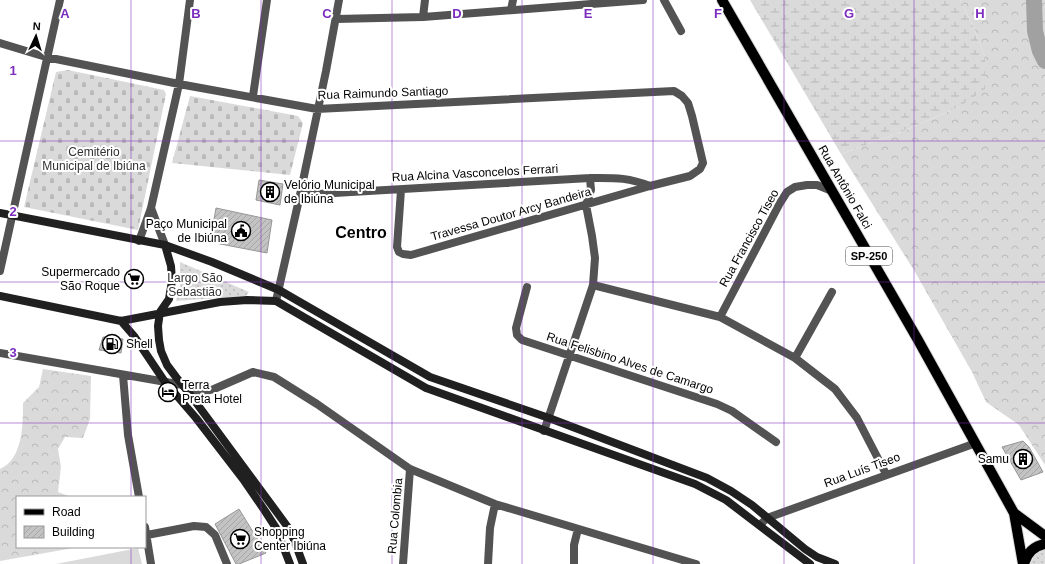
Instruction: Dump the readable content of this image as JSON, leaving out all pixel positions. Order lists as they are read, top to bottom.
{
  "streets": {
    "main road": ["Rua Antônio Falci", "SP-250"],
    "street": [
      "Rua Raimundo Santiago",
      "Rua Alcina Vasconcelos Ferrari",
      "Travessa Doutor Arcy Bandeira",
      "Rua Francisco Tiseo",
      "Rua Felisbino Alves de Camargo",
      "Rua Luís Tiseo",
      "Rua Colombia"
    ]
  },
  "crossings": [
    ["Rua Raimundo Santiago", "Travessa Doutor Arcy Bandeira"],
    ["Rua Alcina Vasconcelos Ferrari", "Travessa Doutor Arcy Bandeira"],
    ["Rua Antônio Falci", "Rua Francisco Tiseo"],
    ["Rua Antônio Falci", "SP-250"],
    ["Rua Antônio Falci", "Rua Luís Tiseo"]
  ],
  "districts": ["Centro"],
  "parks": ["Cemitério Municipal de Ibiúna", "Largo São Sebastião"],
  "places": {
    "building": ["Velório Municipal de Ibiúna", "Samu"],
    "public building": ["Paço Municipal de Ibiúna"],
    "supermarket": ["Supermercado São Roque", "Shopping Center Ibiúna"],
    "fuel station": ["Shell"],
    "hotel": ["Terra Preta Hotel"]
  },
  "legend": ["Road", "Building"],
  "north": "top",
  "grid": {
    "columns": [
      "A",
      "B",
      "C",
      "D",
      "E",
      "F",
      "G",
      "H"
    ],
    "rows": ["1", "2", "3"]
  }
}
